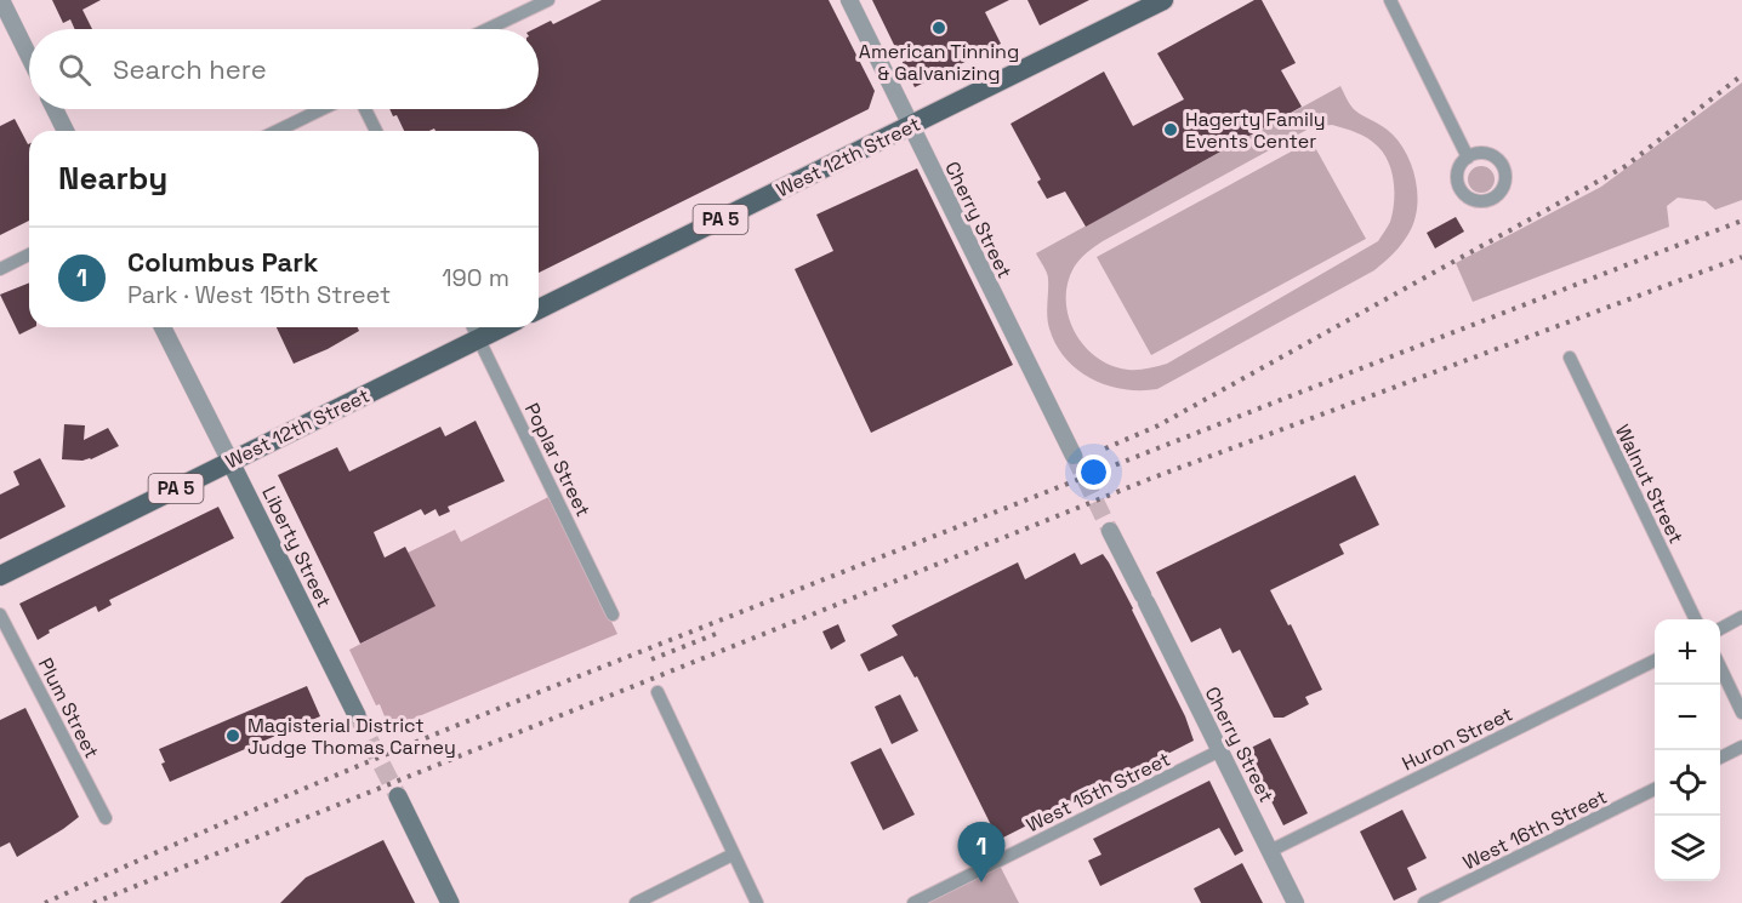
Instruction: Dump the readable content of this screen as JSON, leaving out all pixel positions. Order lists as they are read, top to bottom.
{
  "streets": {
    "main road": ["West 12th Street", "PA 5", "Liberty Street"],
    "street": [
      "Cherry Street",
      "Poplar Street",
      "Walnut Street",
      "Plum Street",
      "Huron Street",
      "West 15th Street",
      "West 16th Street"
    ]
  },
  "crossings": [
    ["West 12th Street", "Cherry Street"],
    ["West 12th Street", "Poplar Street"],
    ["West 12th Street", "Liberty Street"],
    ["Cherry Street", "Huron Street"],
    ["Cherry Street", "West 15th Street"]
  ],
  "places": ["American Tinning & Galvanizing", "Hagerty Family Events Center", "Magisterial District Judge Thomas Carney"],
  "page": {
    "search": "Search here",
    "heading": "Nearby",
    "list": [
      {
        "mark": "1",
        "name": "Columbus Park",
        "note": "Park · West 15th Street",
        "value": "190 m"
      }
    ],
    "map_buttons": ["+", "−"],
    "pins": "1"
  }
}
